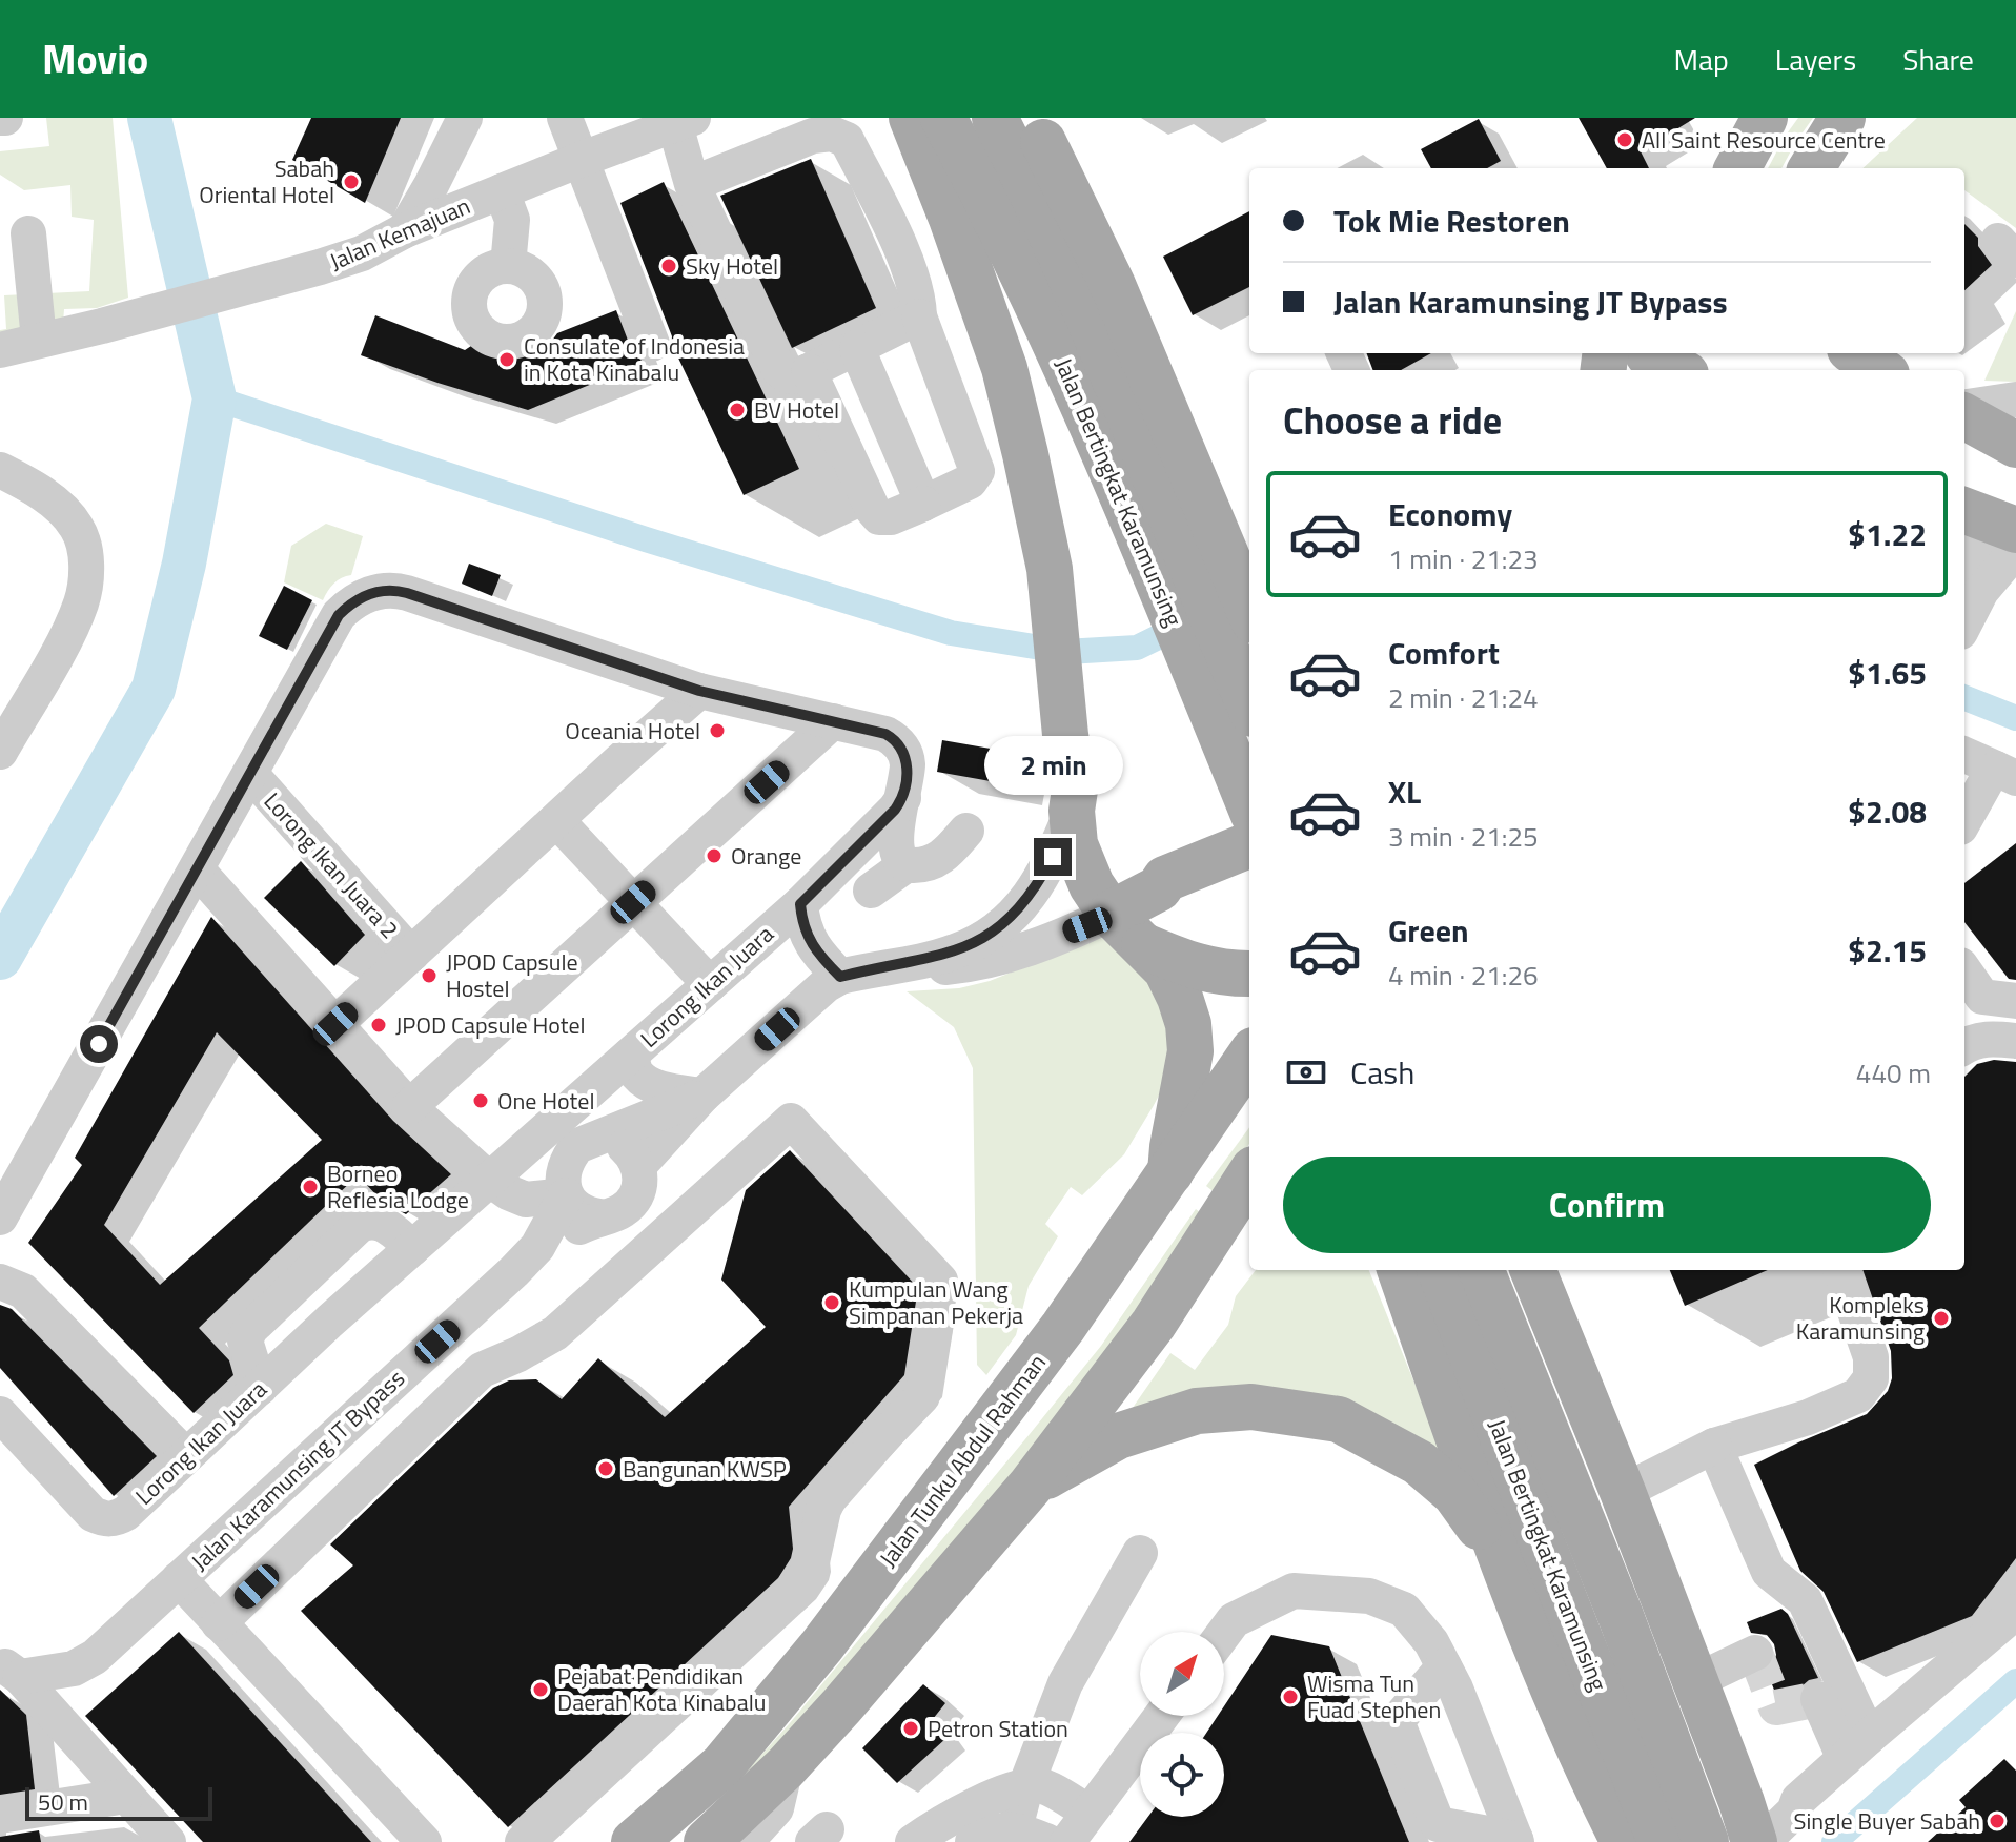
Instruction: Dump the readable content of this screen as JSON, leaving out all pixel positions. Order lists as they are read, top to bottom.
{
  "streets": {
    "main road": ["Jalan Bertingkat Karamunsing", "Jalan Tunku Abdul Rahman"],
    "street": [
      "Jalan Kemajuan",
      "Lorong Ikan Juara 2",
      "Lorong Ikan Juara",
      "Jalan Karamunsing JT Bypass"
    ]
  },
  "places": [
    "All Saint Resource Centre",
    "Sabah Oriental Hotel",
    "Sky Hotel",
    "Consulate of Indonesia in Kota Kinabalu",
    "BV Hotel",
    "Oceania Hotel",
    "Orange",
    "JPOD Capsule Hostel",
    "JPOD Capsule Hotel",
    "One Hotel",
    "Borneo Reflesia Lodge",
    "Kumpulan Wang Simpanan Pekerja",
    "Kompleks Karamunsing",
    "Bangunan KWSP",
    "Pejabat Pendidikan Daerah Kota Kinabalu",
    "Wisma Tun Fuad Stephen",
    "Petron Station",
    "Single Buyer Sabah"
  ],
  "scale_bar": "50 m",
  "north": "top right",
  "page": {
    "header": "Movio",
    "nav": ["Map", "Layers", "Share"],
    "banner": ["Tok Mie Restoren", "Jalan Karamunsing JT Bypass"],
    "heading": "Choose a ride",
    "list": [
      {
        "name": "Economy",
        "note": "1 min · 21:23",
        "value": "$1.22"
      },
      {
        "name": "Comfort",
        "note": "2 min · 21:24",
        "value": "$1.65"
      },
      {
        "name": "XL",
        "note": "3 min · 21:25",
        "value": "$2.08"
      },
      {
        "name": "Green",
        "note": "4 min · 21:26",
        "value": "$2.15"
      }
    ],
    "bubble": "2 min",
    "pay": ["Cash", "440 m"],
    "buttons": "Confirm",
    "scale": "50 m"
  }
}
